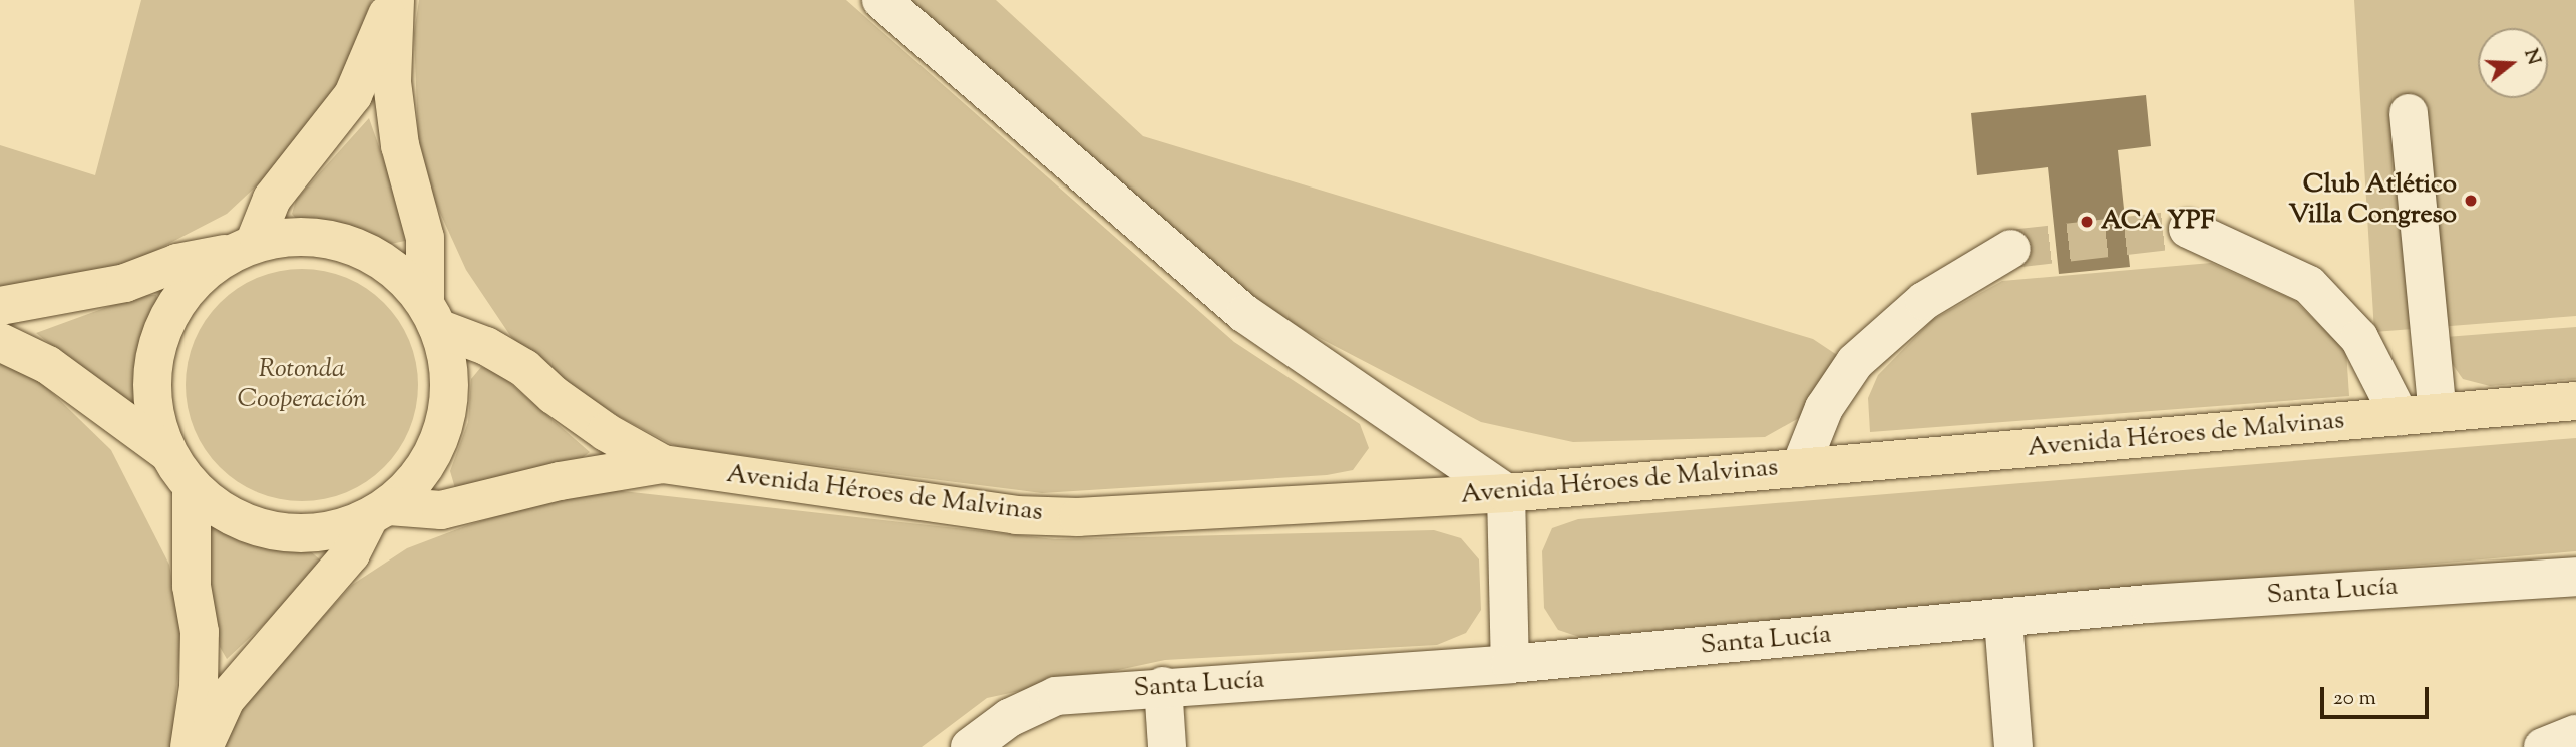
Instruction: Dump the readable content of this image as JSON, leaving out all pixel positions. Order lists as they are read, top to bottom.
{
  "streets": {
    "main road": ["Avenida Héroes de Malvinas"],
    "street": ["Santa Lucía"]
  },
  "parks": ["Rotonda Cooperación"],
  "places": ["Club Atlético Villa Congreso", "ACA YPF"],
  "scale_bar": "20 m",
  "north": "right"
}
